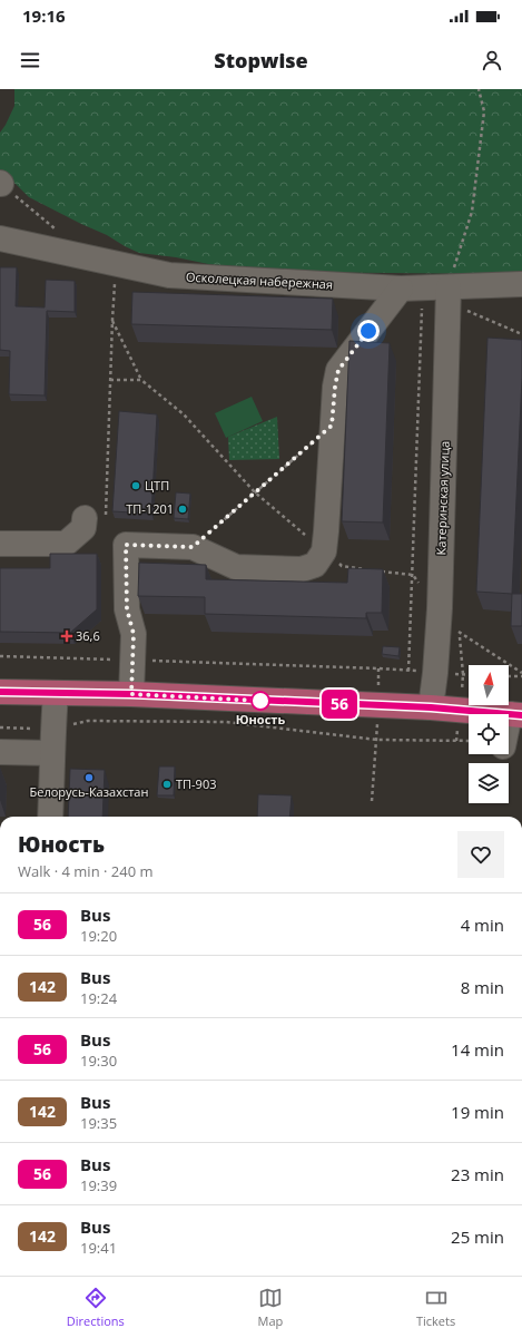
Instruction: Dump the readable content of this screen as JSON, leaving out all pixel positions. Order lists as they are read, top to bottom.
{
  "streets": {
    "street": ["Осколецкая набережная", "Катеринская улица"]
  },
  "crossings": [
    ["Осколецкая набережная", "Катеринская улица"]
  ],
  "places": {
    "other": [
      "ЦТП",
      "ТП-1201",
      "Юность",
      "Белорусь-Казахстан",
      "ТП-903"
    ],
    "health": ["36,6"]
  },
  "lines": ["bus line 56"],
  "north": "top",
  "page": {
    "status": "19:16",
    "header": "Stopwise",
    "on_map": "56",
    "heading": ["Юность", "Walk · 4 min · 240 m"],
    "list": [
      {
        "mark": "56",
        "name": "Bus",
        "note": "19:20",
        "value": "4 min"
      },
      {
        "mark": "142",
        "name": "Bus",
        "note": "19:24",
        "value": "8 min"
      },
      {
        "mark": "56",
        "name": "Bus",
        "note": "19:30",
        "value": "14 min"
      },
      {
        "mark": "142",
        "name": "Bus",
        "note": "19:35",
        "value": "19 min"
      },
      {
        "mark": "56",
        "name": "Bus",
        "note": "19:39",
        "value": "23 min"
      },
      {
        "mark": "142",
        "name": "Bus",
        "note": "19:41",
        "value": "25 min"
      }
    ],
    "tabs": ["Directions", "Map", "Tickets"]
  }
}
